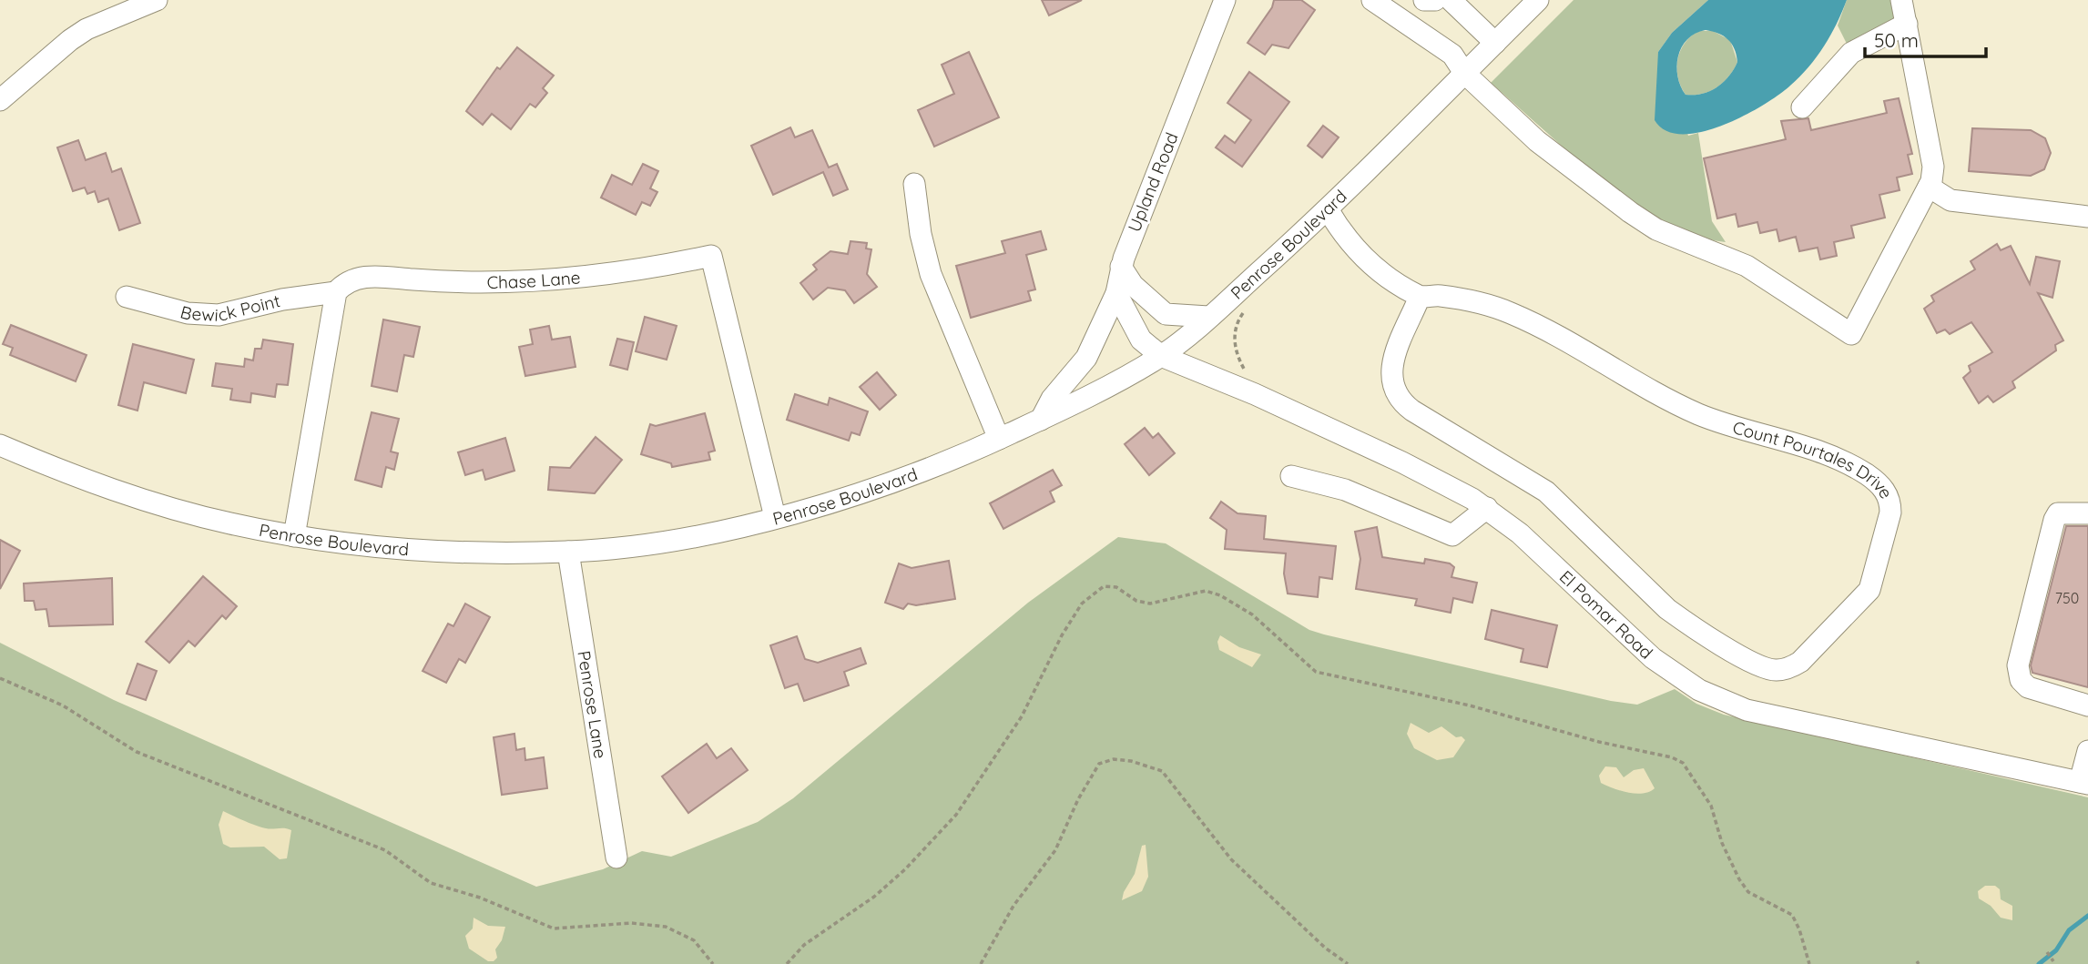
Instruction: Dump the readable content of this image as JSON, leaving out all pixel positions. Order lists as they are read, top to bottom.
{
  "streets": {
    "street": [
      "Upland Road",
      "Penrose Boulevard",
      "Chase Lane",
      "Bewick Point",
      "Count Pourtales Drive",
      "El Pomar Road",
      "Penrose Lane"
    ]
  },
  "crossings": [
    ["Upland Road", "Penrose Boulevard"],
    ["Penrose Boulevard", "Chase Lane"],
    ["Penrose Boulevard", "Count Pourtales Drive"],
    ["Penrose Boulevard", "El Pomar Road"],
    ["Penrose Boulevard", "Penrose Lane"],
    ["Chase Lane", "Bewick Point"]
  ],
  "house_numbers": ["750"],
  "scale_bar": "50 m"
}
